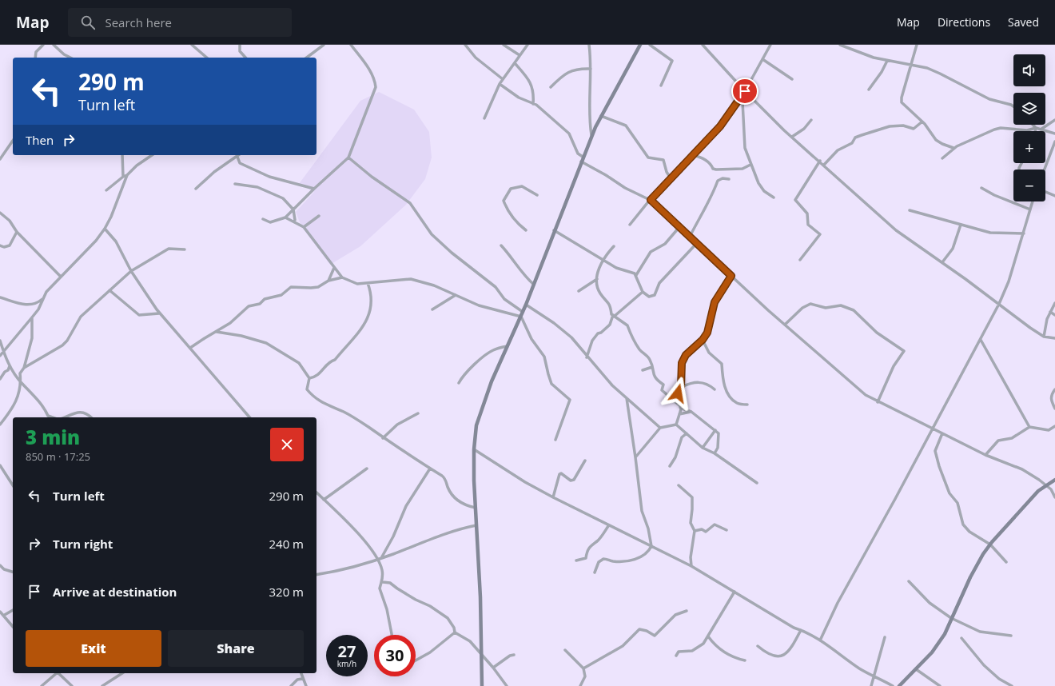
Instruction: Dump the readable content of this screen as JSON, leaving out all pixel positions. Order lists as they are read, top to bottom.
{
  "page": {
    "header": "Map",
    "search": "Search here",
    "nav": ["Map", "Directions", "Saved"],
    "map_buttons": ["+", "−"],
    "turn": ["290 m", "Turn left"],
    "then": "Then",
    "heading": ["3 min", "850 m · 17:25"],
    "list": [
      {
        "name": "Turn left",
        "value": "290 m"
      },
      {
        "name": "Turn right",
        "value": "240 m"
      },
      {
        "name": "Arrive at destination",
        "value": "320 m"
      }
    ],
    "buttons": ["Exit", "Share"],
    "speed": "27 km/h",
    "limit": "30"
  }
}
